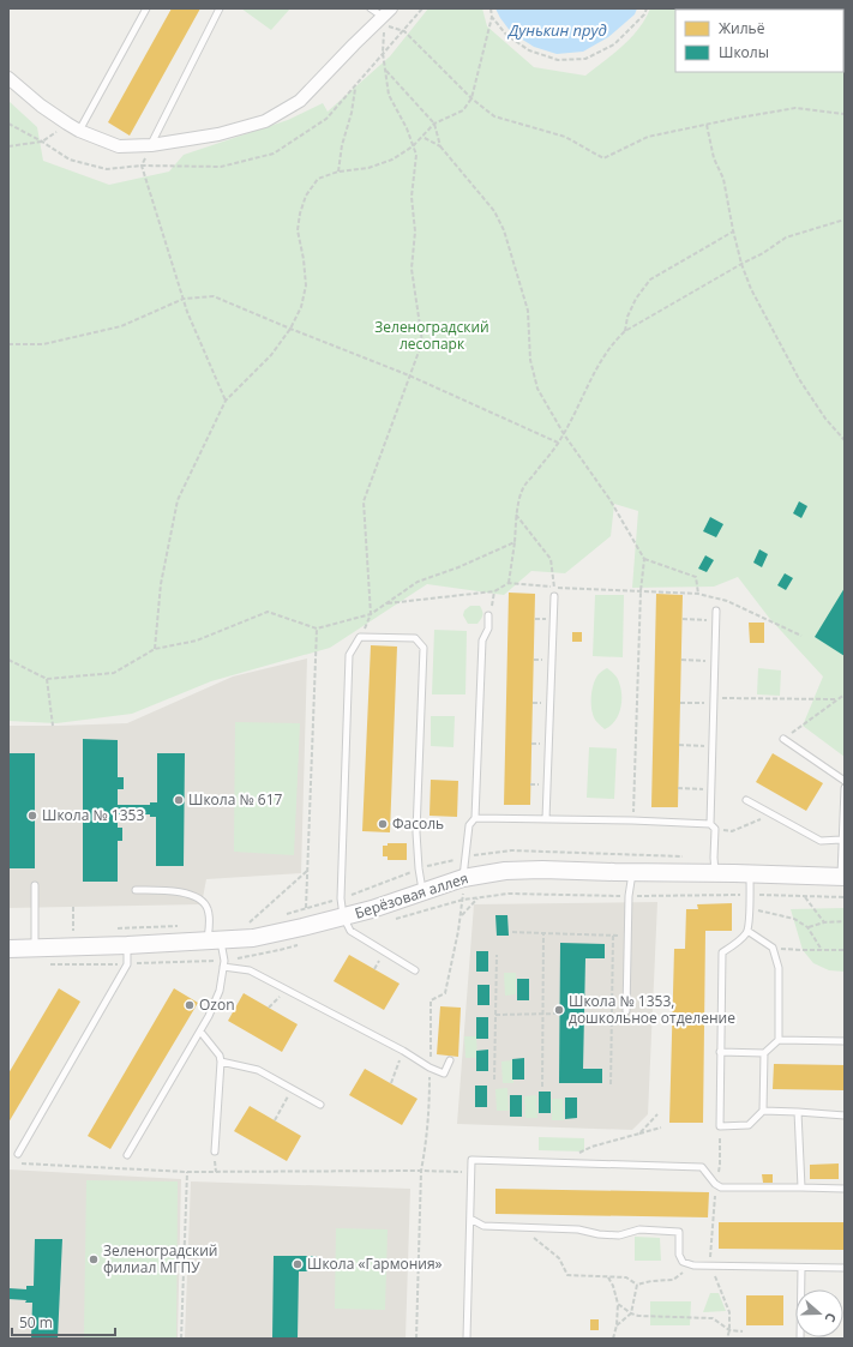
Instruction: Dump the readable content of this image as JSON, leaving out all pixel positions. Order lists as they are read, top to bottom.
{
  "streets": {
    "street": ["Берёзовая аллея"]
  },
  "water": ["Дунькин пруд"],
  "parks": ["Зеленоградский лесопарк"],
  "places": [
    "Школа № 617",
    "Школа № 1353",
    "Фасоль",
    "Ozon",
    "Школа № 1353, дошкольное отделение",
    "Зеленоградский филиал МГПУ",
    "Школа «Гармония»"
  ],
  "legend": ["Жильё", "Школы"],
  "scale_bar": "50 m",
  "north": "right"
}
